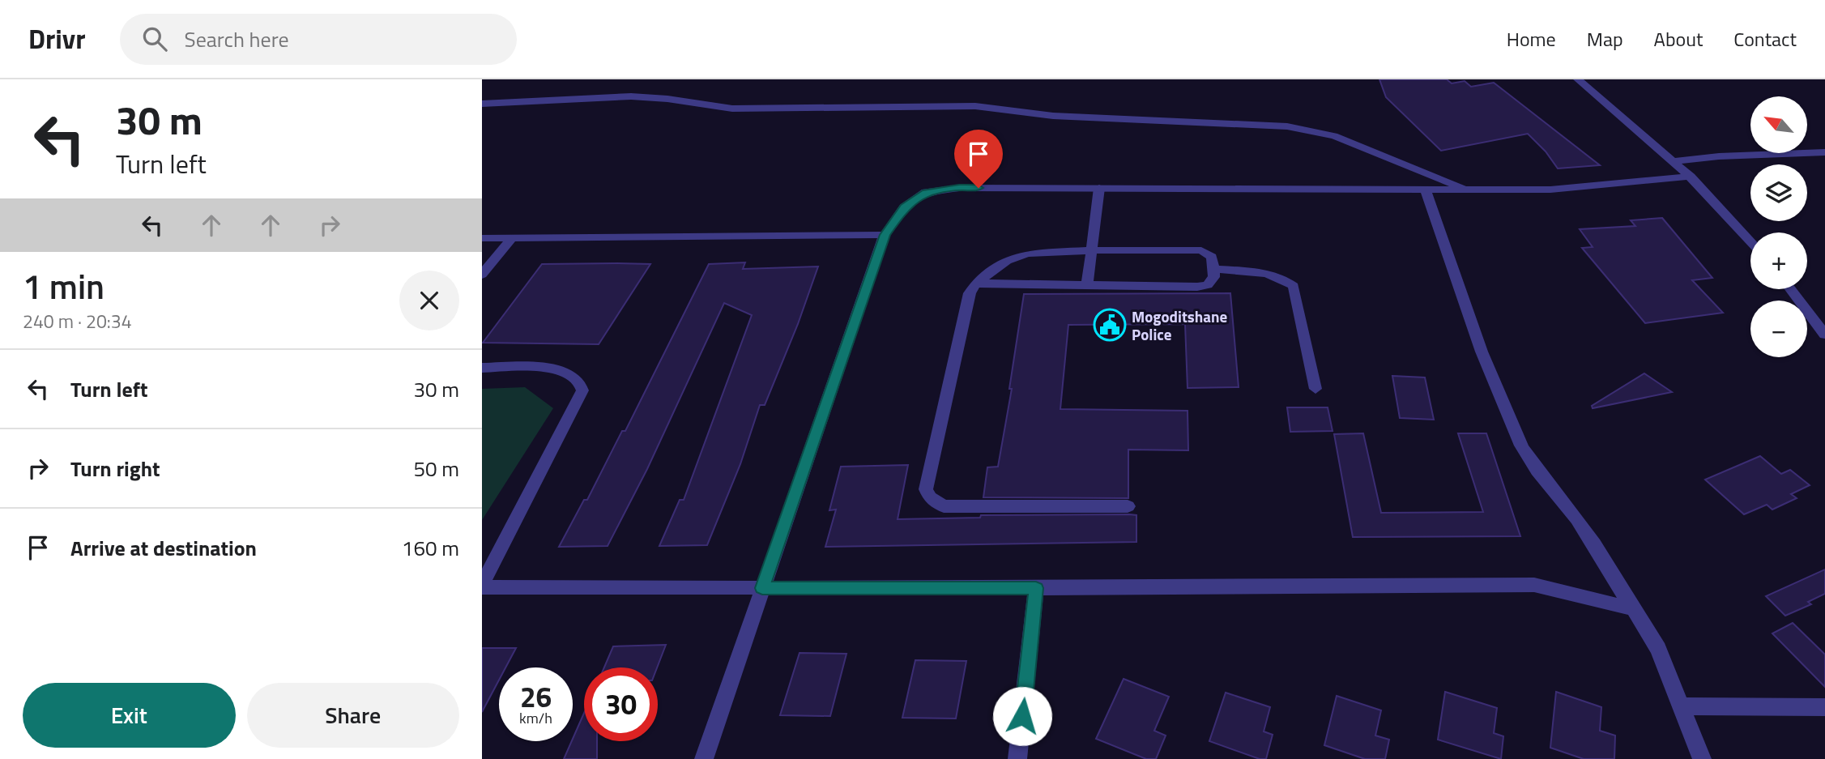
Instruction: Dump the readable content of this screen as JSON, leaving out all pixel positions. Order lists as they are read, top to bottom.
{
  "places": {
    "public building": ["Mogoditshane Police"]
  },
  "north": "top left",
  "page": {
    "header": "Drivr",
    "search": "Search here",
    "nav": [
      "Home",
      "Map",
      "About",
      "Contact"
    ],
    "turn": ["30 m", "Turn left"],
    "map_buttons": ["+", "−"],
    "heading": ["1 min", "240 m · 20:34"],
    "list": [
      {
        "name": "Turn left",
        "value": "30 m"
      },
      {
        "name": "Turn right",
        "value": "50 m"
      },
      {
        "name": "Arrive at destination",
        "value": "160 m"
      }
    ],
    "speed": "26 km/h",
    "limit": "30",
    "buttons": ["Exit", "Share"]
  }
}
